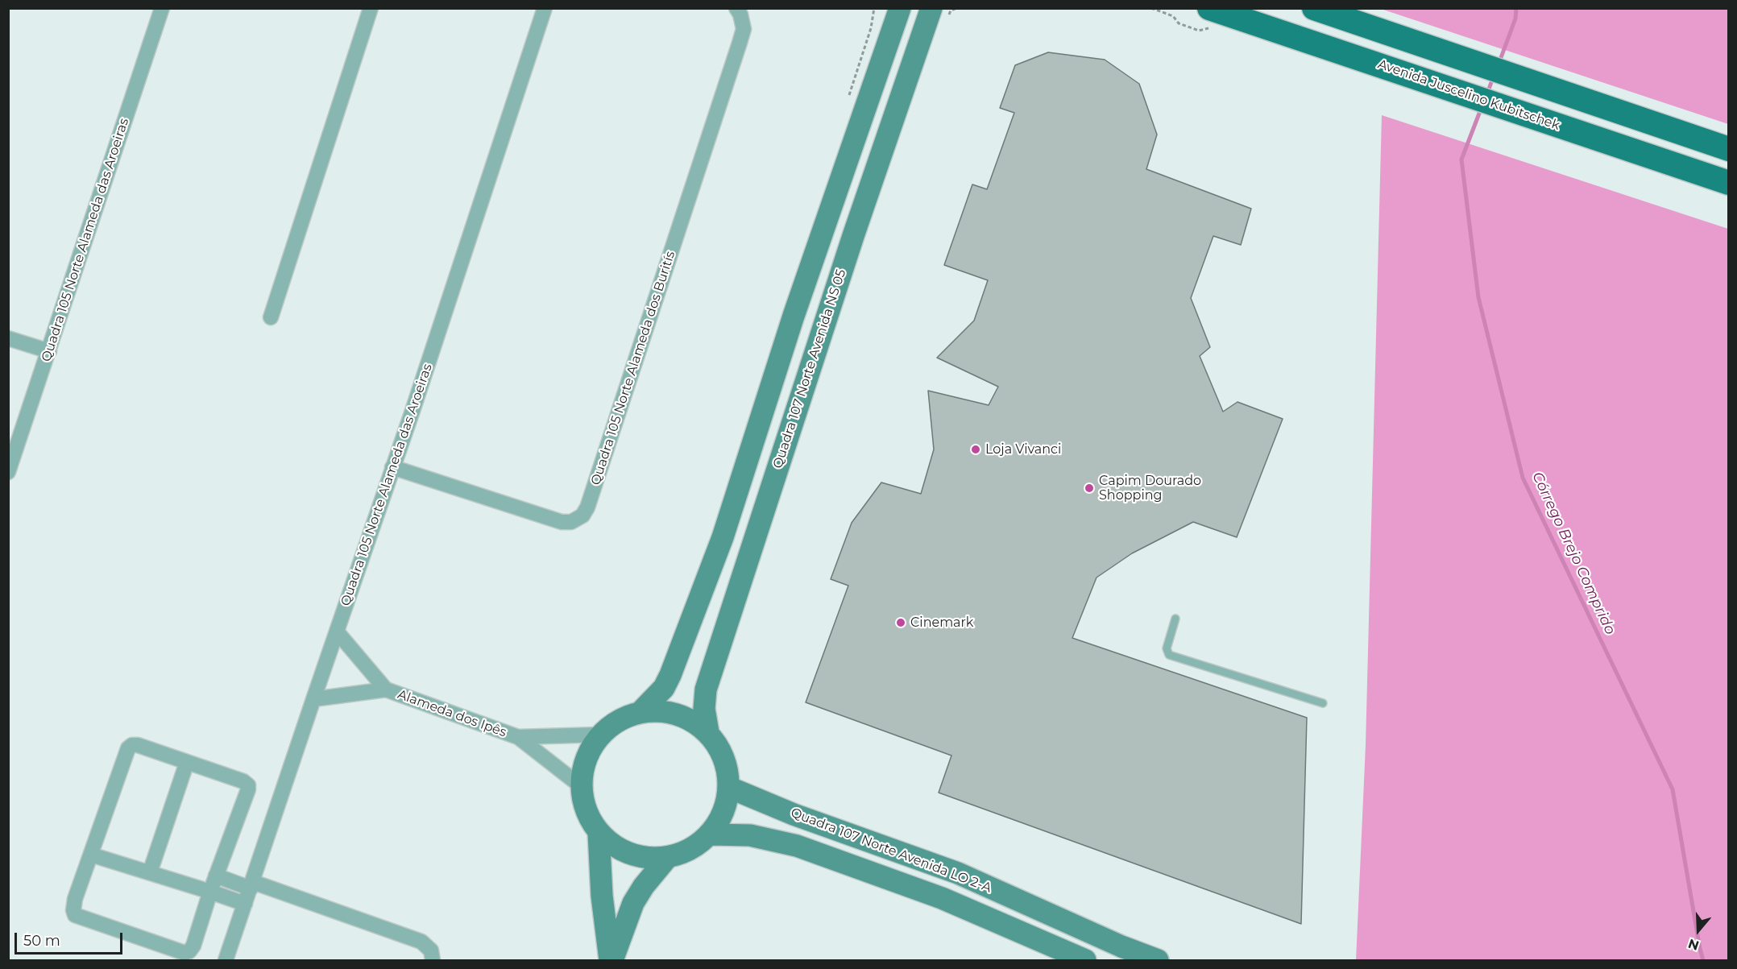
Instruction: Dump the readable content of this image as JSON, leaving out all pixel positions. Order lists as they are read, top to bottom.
{
  "streets": {
    "main road": ["Avenida Juscelino Kubitschek"],
    "street": [
      "Quadra 105 Norte Alameda das Aroeiras",
      "Quadra 105 Norte Alameda dos Buritís",
      "Quadra 107 Norte Avenida NS 05",
      "Alameda dos Ipês",
      "Quadra 107 Norte Avenida LO 2-A"
    ]
  },
  "crossings": [
    ["Quadra 105 Norte Alameda das Aroeiras", "Quadra 105 Norte Alameda dos Buritís"],
    ["Quadra 105 Norte Alameda das Aroeiras", "Alameda dos Ipês"],
    ["Quadra 107 Norte Avenida NS 05", "Alameda dos Ipês"],
    ["Quadra 107 Norte Avenida NS 05", "Quadra 107 Norte Avenida LO 2-A"],
    ["Alameda dos Ipês", "Quadra 107 Norte Avenida LO 2-A"]
  ],
  "water": ["Córrego Brejo Comprido"],
  "places": ["Loja Vivanci", "Capim Dourado Shopping", "Cinemark"],
  "scale_bar": "50 m",
  "north": "bottom"
}
